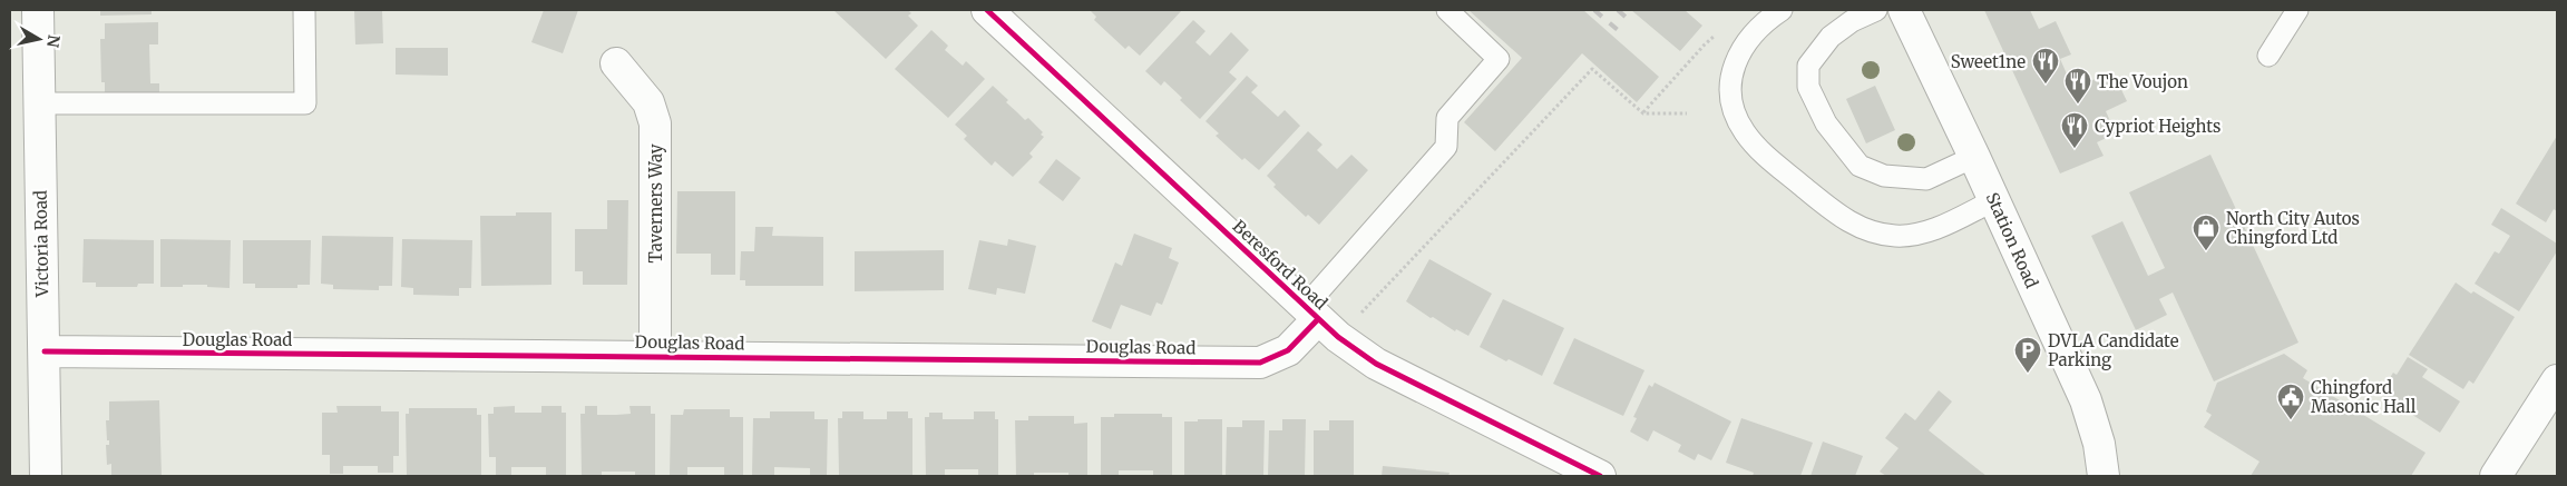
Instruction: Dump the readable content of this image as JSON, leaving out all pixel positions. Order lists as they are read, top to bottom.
{
  "streets": {
    "street": [
      "Taverners Way",
      "Station Road",
      "Victoria Road",
      "Beresford Road",
      "Douglas Road"
    ]
  },
  "crossings": [
    ["Taverners Way", "Douglas Road"],
    ["Victoria Road", "Douglas Road"],
    ["Beresford Road", "Douglas Road"]
  ],
  "places": {
    "restaurant": ["Sweet1ne", "The Voujon", "Cypriot Heights"],
    "shop": ["North City Autos Chingford Ltd"],
    "parking": ["DVLA Candidate Parking"],
    "public building": ["Chingford Masonic Hall"]
  },
  "north": "right"
}
